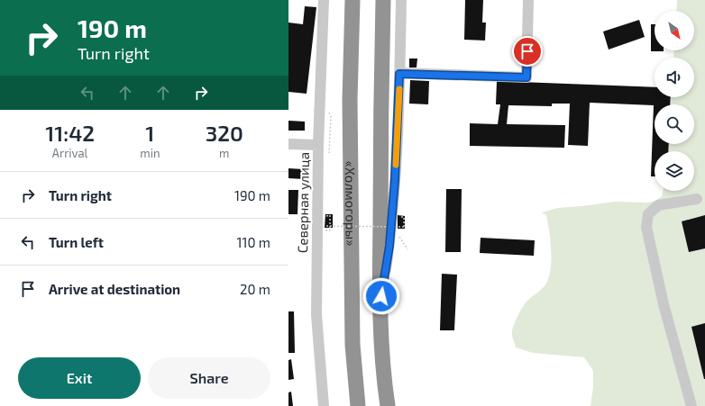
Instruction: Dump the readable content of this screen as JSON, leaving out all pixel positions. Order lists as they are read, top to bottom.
{
  "streets": {
    "highway": ["«Холмогоры»"],
    "street": ["Северная улица"]
  },
  "north": "bottom right",
  "page": {
    "turn": ["190 m", "Turn right"],
    "eta": [
      "11:42",
      "Arrival",
      "1",
      "min",
      "320",
      "m"
    ],
    "list": [
      {
        "name": "Turn right",
        "value": "190 m"
      },
      {
        "name": "Turn left",
        "value": "110 m"
      },
      {
        "name": "Arrive at destination",
        "value": "20 m"
      }
    ],
    "buttons": ["Exit", "Share"]
  }
}
